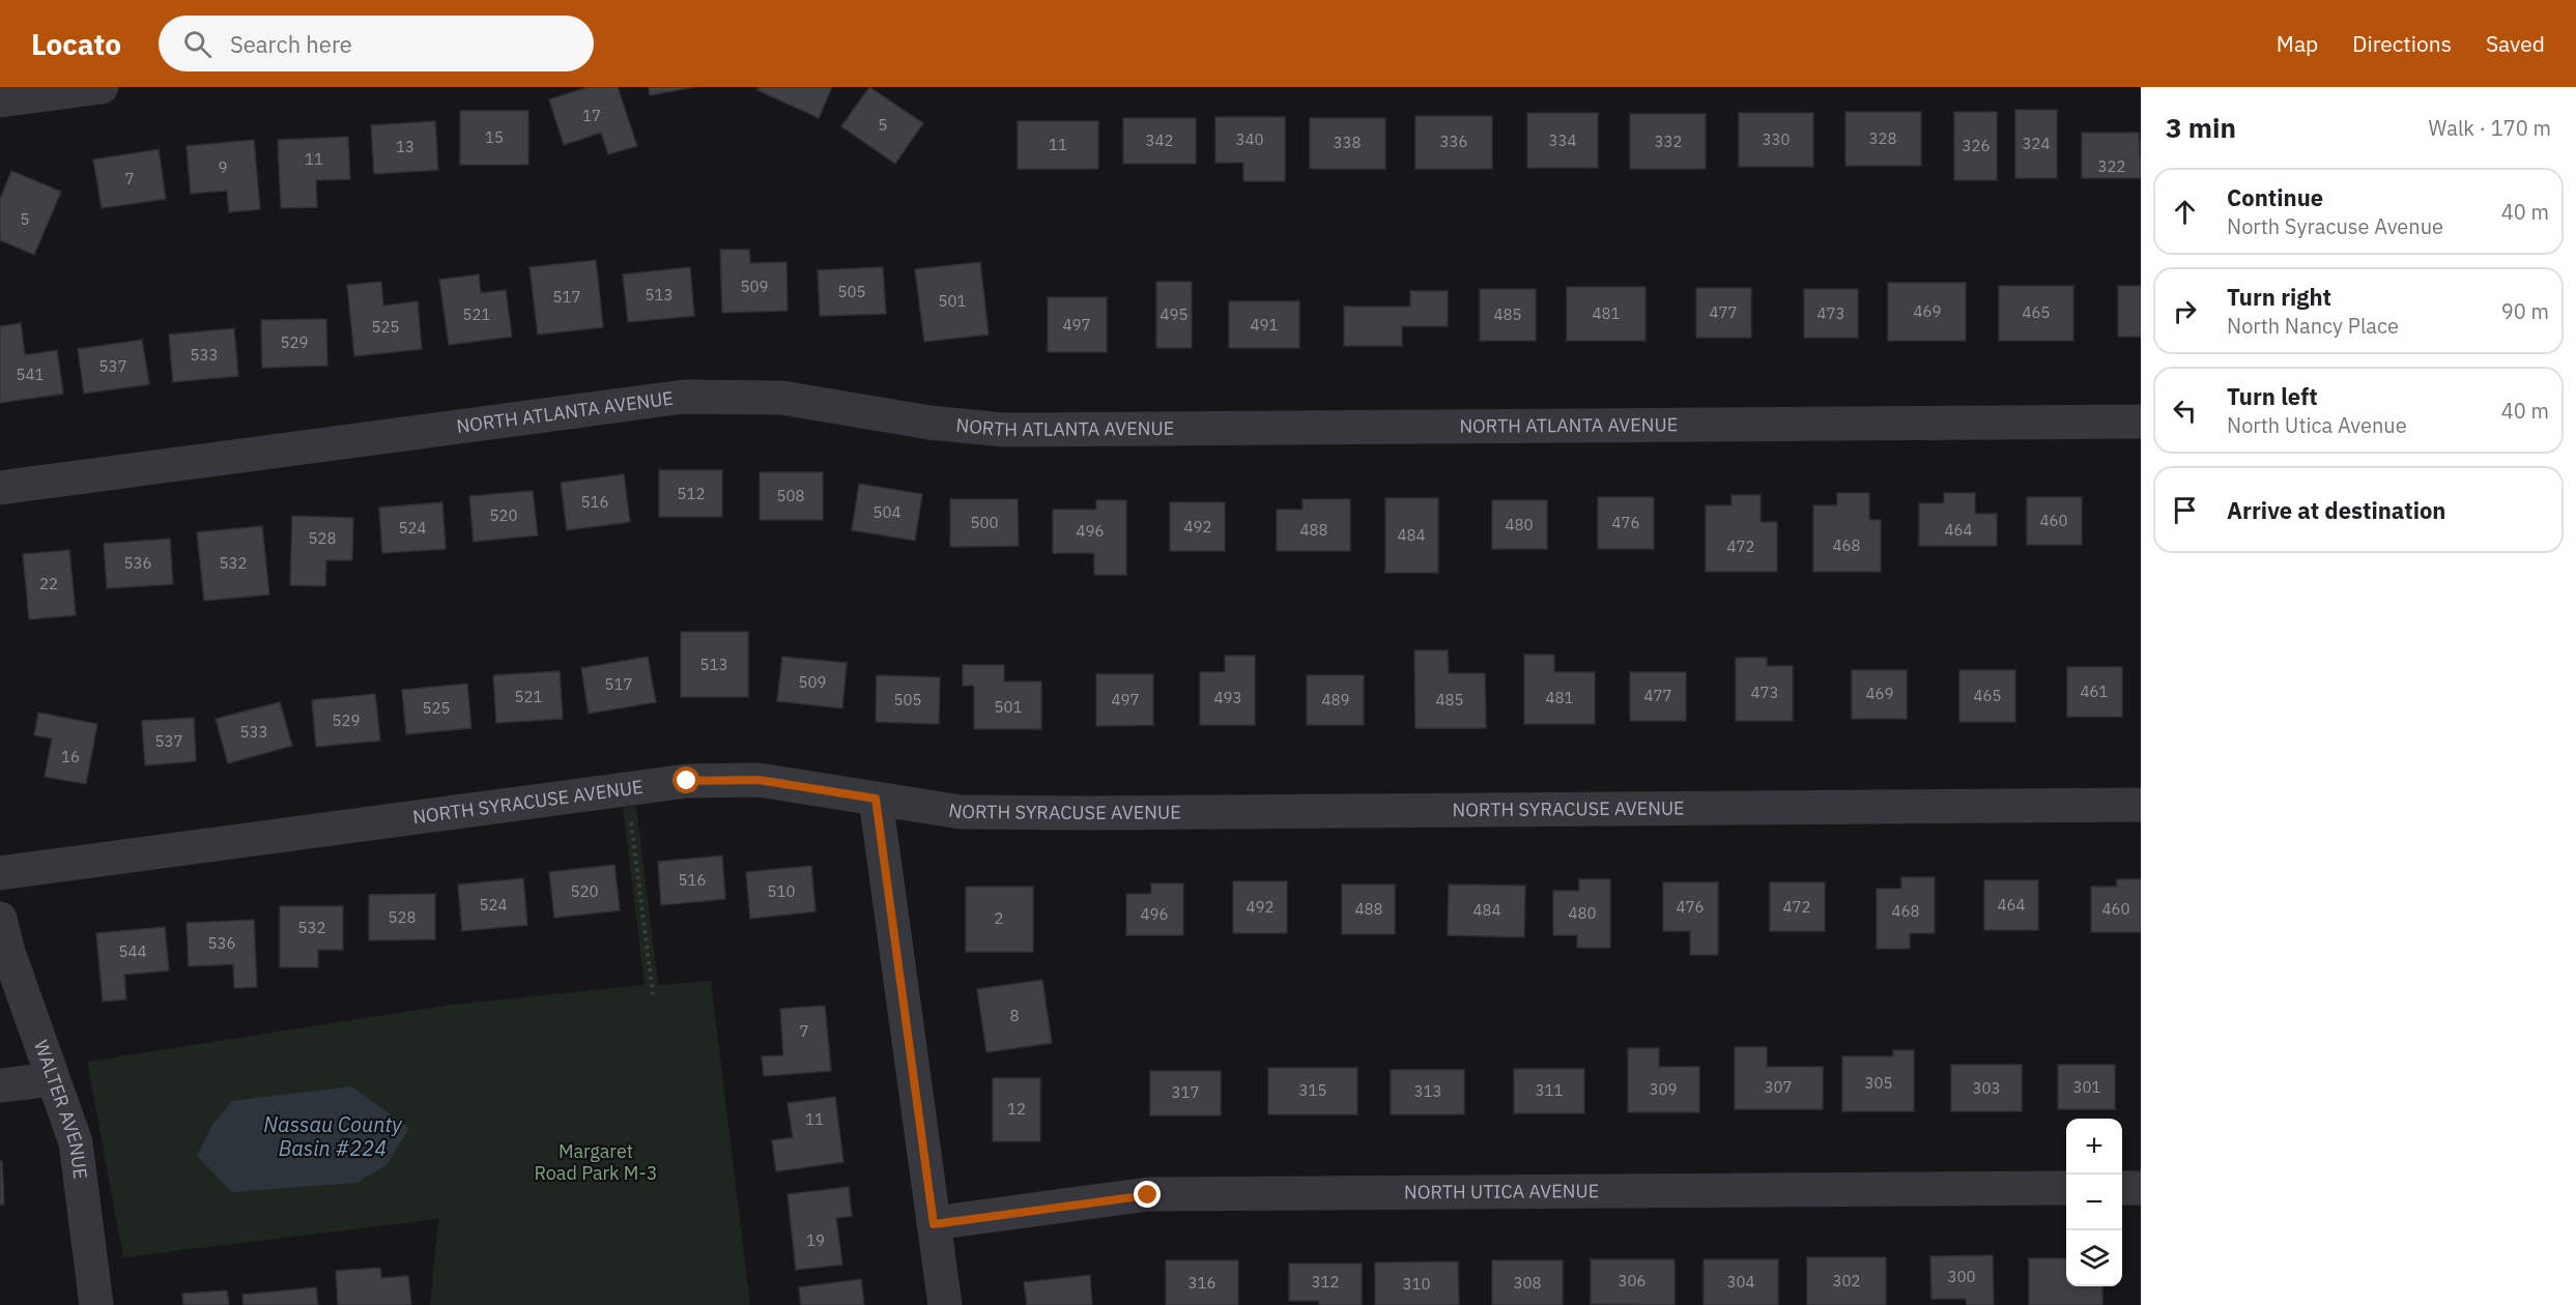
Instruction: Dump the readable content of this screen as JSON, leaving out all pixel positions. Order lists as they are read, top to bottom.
{
  "streets": {
    "street": [
      "NORTH ATLANTA AVENUE",
      "NORTH SYRACUSE AVENUE",
      "WALTER AVENUE",
      "NORTH UTICA AVENUE"
    ]
  },
  "water": ["Nassau County Basin #224"],
  "parks": ["Margaret Road Park M-3"],
  "house_numbers": [
    "17",
    "5",
    "15",
    "328",
    "340",
    "330",
    "342",
    "334",
    "336",
    "332",
    "338",
    "324",
    "11",
    "326",
    "13",
    "11",
    "322",
    "9",
    "7",
    "5",
    "509",
    "505",
    "513",
    "517",
    "501",
    "469",
    "477",
    "465",
    "481",
    "473",
    "521",
    "495",
    "485",
    "497",
    "491",
    "525",
    "529",
    "533",
    "537",
    "541",
    "512",
    "508",
    "516",
    "504",
    "520",
    "460",
    "500",
    "476",
    "480",
    "492",
    "524",
    "488",
    "464",
    "496",
    "484",
    "528",
    "468",
    "472",
    "536",
    "532",
    "22",
    "513",
    "509",
    "517",
    "461",
    "473",
    "469",
    "477",
    "465",
    "521",
    "493",
    "481",
    "505",
    "497",
    "489",
    "485",
    "501",
    "525",
    "529",
    "533",
    "537",
    "16",
    "516",
    "520",
    "510",
    "524",
    "464",
    "492",
    "476",
    "472",
    "488",
    "460",
    "484",
    "468",
    "480",
    "496",
    "528",
    "2",
    "532",
    "536",
    "544",
    "8",
    "7",
    "305",
    "307",
    "301",
    "303",
    "309",
    "315",
    "311",
    "313",
    "317",
    "12",
    "11",
    "19",
    "300",
    "306",
    "302",
    "312",
    "304",
    "316",
    "308",
    "310"
  ],
  "page": {
    "header": "Locato",
    "search": "Search here",
    "nav": ["Map", "Directions", "Saved"],
    "heading": ["3 min", "Walk · 170 m"],
    "list": [
      ["Continue", "North Syracuse Avenue", "40 m"],
      ["Turn right", "North Nancy Place", "90 m"],
      ["Turn left", "North Utica Avenue", "40 m"],
      "Arrive at destination"
    ],
    "map_buttons": ["+", "−"]
  }
}
